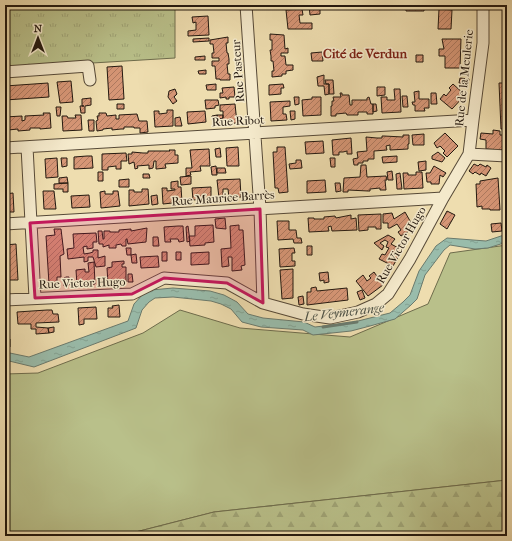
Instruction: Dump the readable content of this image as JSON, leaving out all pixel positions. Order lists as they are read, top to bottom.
{
  "streets": {
    "street": [
      "Rue Pasteur",
      "Rue de la Meulerie",
      "Rue Ribot",
      "Rue Maurice Barrès",
      "Rue Victor Hugo"
    ]
  },
  "crossings": [
    ["Rue Pasteur", "Rue Ribot"],
    ["Rue Pasteur", "Rue Maurice Barrès"],
    ["Rue Pasteur", "Rue Victor Hugo"],
    ["Rue de la Meulerie", "Rue Ribot"],
    ["Rue de la Meulerie", "Rue Victor Hugo"],
    ["Rue Maurice Barrès", "Rue Victor Hugo"]
  ],
  "districts": ["Cité de Verdun"],
  "water": ["Le Veymerange"],
  "north": "top"
}
